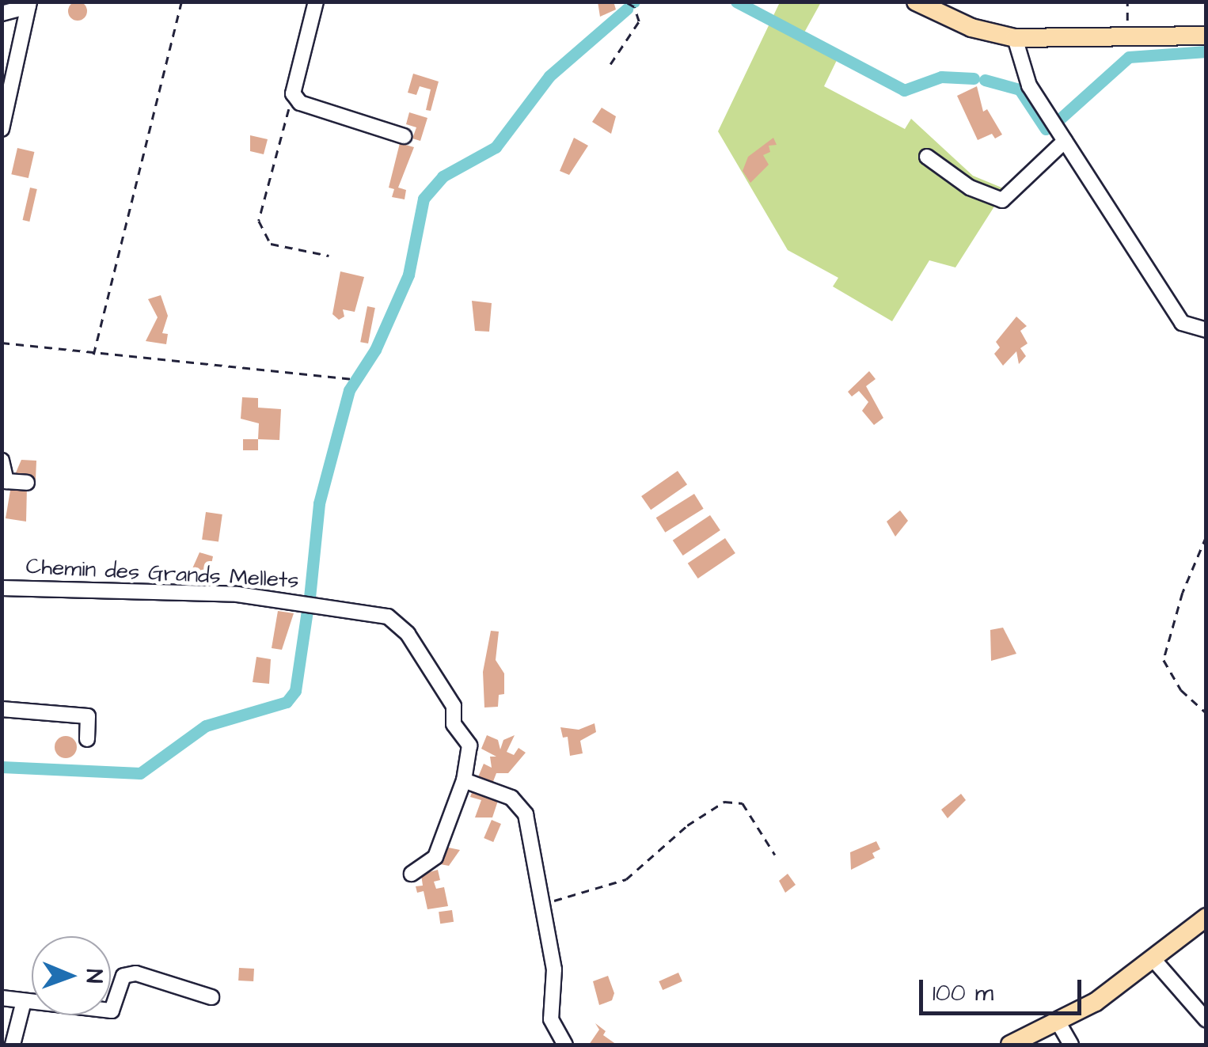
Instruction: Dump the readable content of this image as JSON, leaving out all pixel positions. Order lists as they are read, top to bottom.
{
  "streets": {
    "street": ["Chemin des Grands Mellets"]
  },
  "scale_bar": "100 m",
  "north": "right"
}
